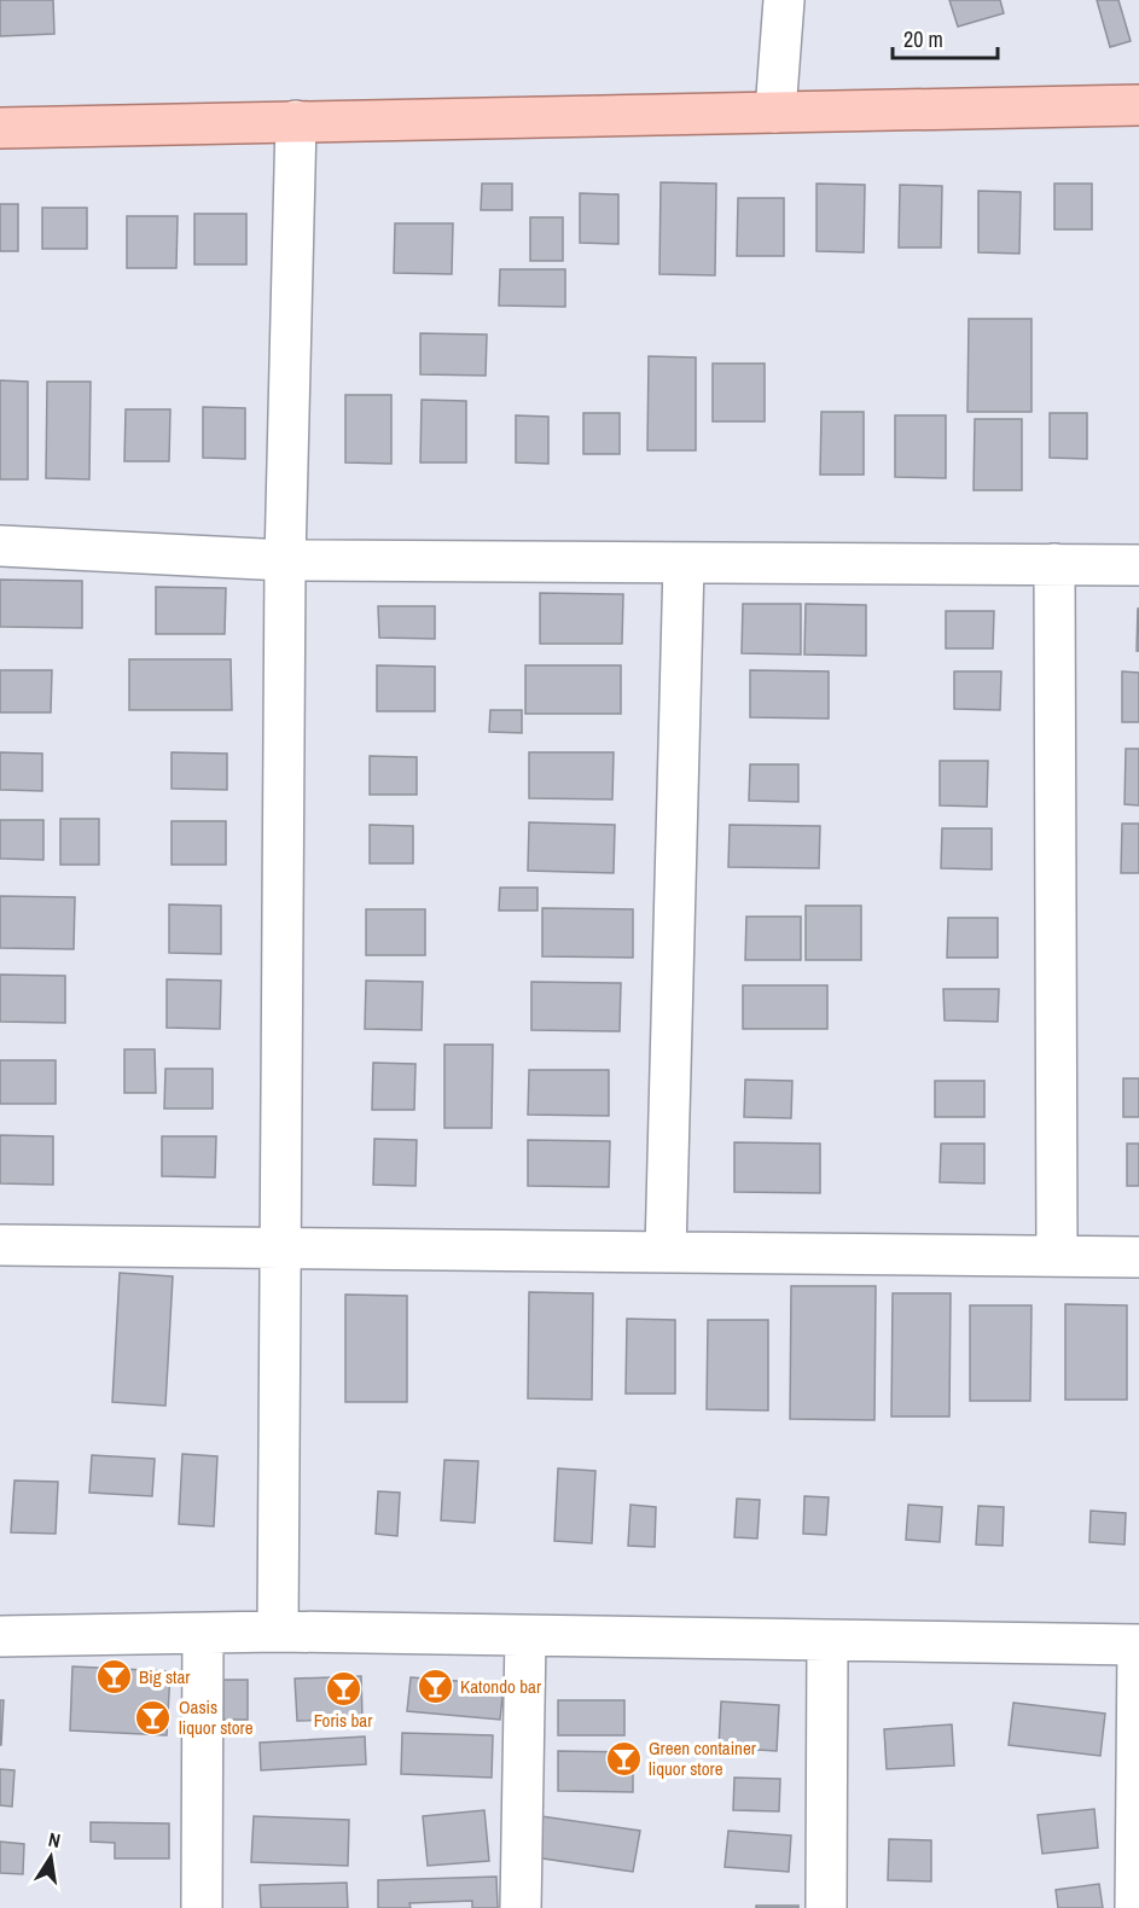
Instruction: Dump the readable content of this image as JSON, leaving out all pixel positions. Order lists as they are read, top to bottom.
{
  "places": {
    "bar": [
      "Big star",
      "Katondo bar",
      "Foris bar",
      "Oasis liquor store",
      "Green container liquor store"
    ]
  },
  "scale_bar": "20 m",
  "north": "top"
}
